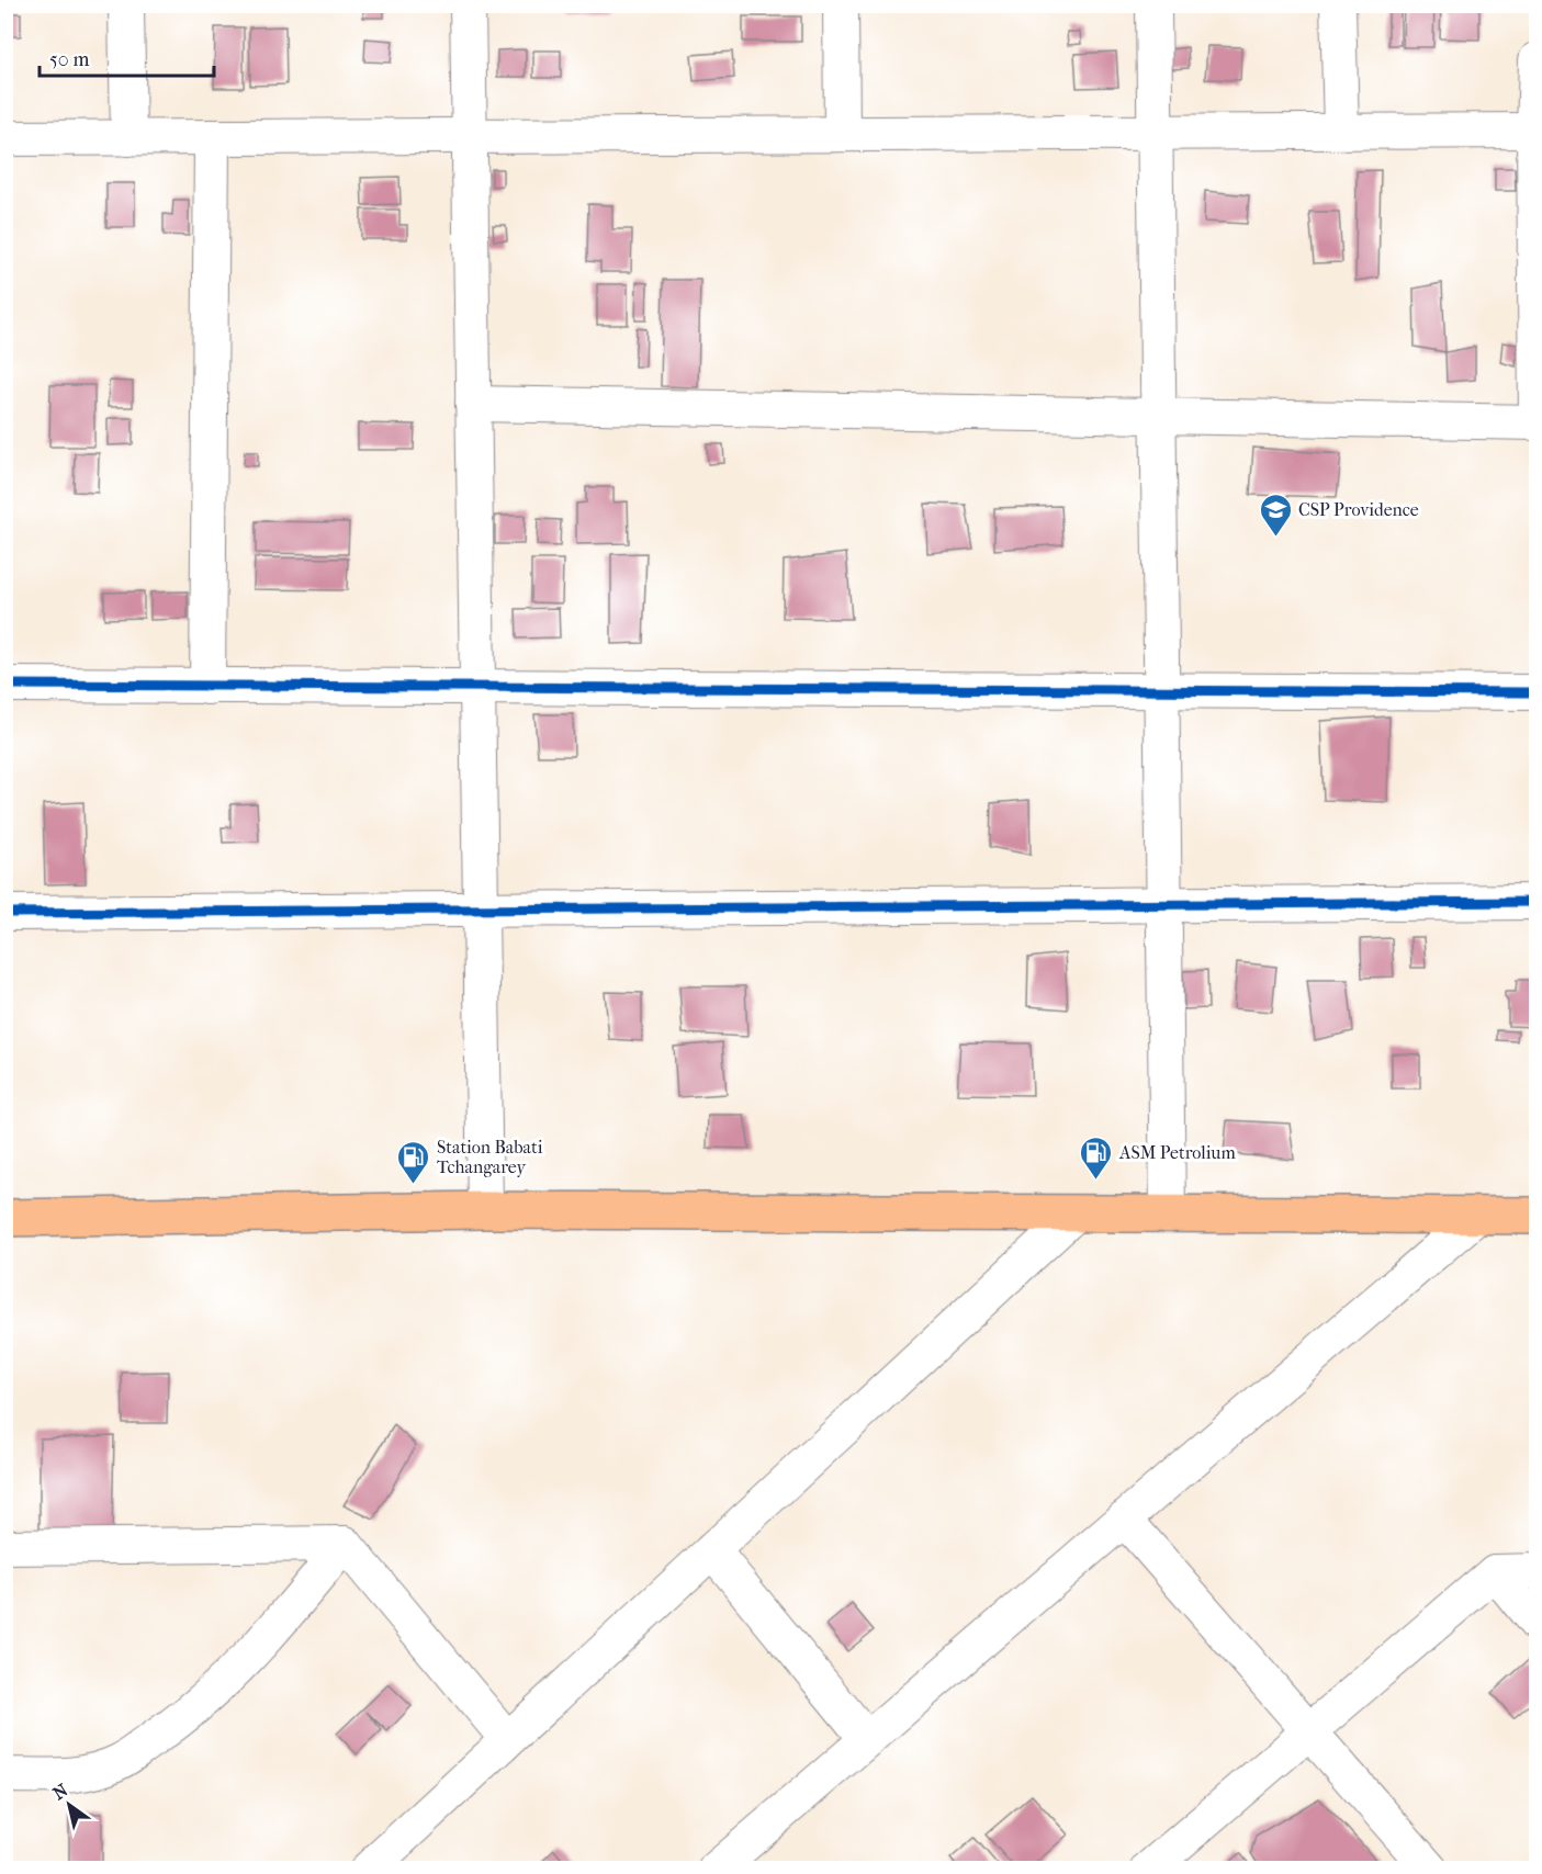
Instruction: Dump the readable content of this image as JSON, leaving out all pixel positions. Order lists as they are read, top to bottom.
{
  "places": {
    "school or university": ["CSP Providence"],
    "fuel station": ["ASM Petrolium", "Station Babati Tchangarey"]
  },
  "scale_bar": "50 m",
  "north": "top left"
}
